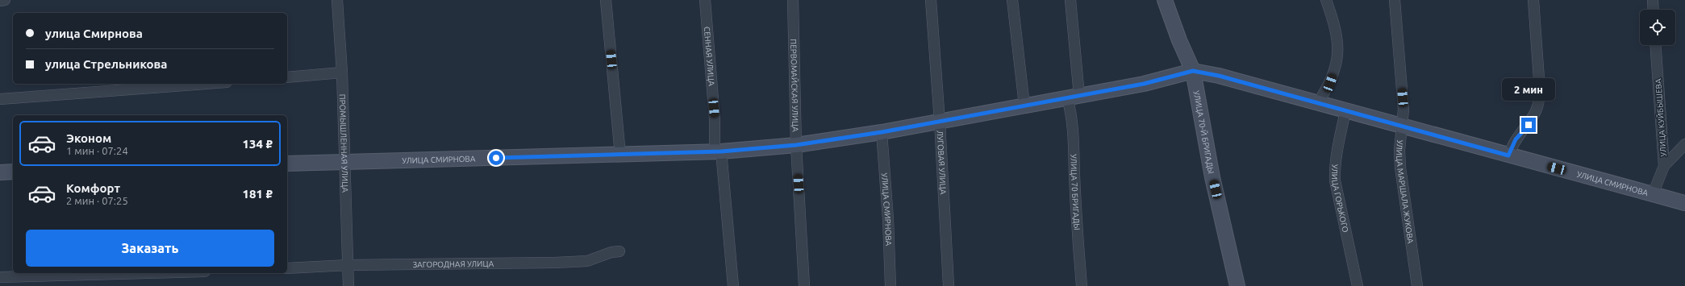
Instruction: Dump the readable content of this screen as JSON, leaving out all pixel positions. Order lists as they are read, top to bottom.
{
  "streets": {
    "street": [
      "СЕННАЯ УЛИЦА",
      "ПЕРВОМАЙСКАЯ УЛИЦА",
      "УЛИЦА КУЙБЫШЕВА",
      "УЛИЦА 70-Й БРИГАДЫ",
      "ПРОМЫШЛЕННАЯ УЛИЦА",
      "УЛИЦА СМИРНОВА",
      "ЛУГОВАЯ УЛИЦА",
      "УЛИЦА МАРШАЛА ЖУКОВА",
      "УЛИЦА 70 БРИГАДЫ",
      "УЛИЦА ГОРЬКОГО",
      "ЗАГОРОДНАЯ УЛИЦА"
    ]
  },
  "crossings": [
    ["СЕННАЯ УЛИЦА", "УЛИЦА СМИРНОВА"],
    ["ПЕРВОМАЙСКАЯ УЛИЦА", "УЛИЦА СМИРНОВА"],
    ["УЛИЦА КУЙБЫШЕВА", "УЛИЦА СМИРНОВА"],
    ["УЛИЦА 70-Й БРИГАДЫ", "УЛИЦА СМИРНОВА"],
    ["ПРОМЫШЛЕННАЯ УЛИЦА", "УЛИЦА СМИРНОВА"],
    ["ПРОМЫШЛЕННАЯ УЛИЦА", "ЗАГОРОДНАЯ УЛИЦА"],
    ["УЛИЦА СМИРНОВА", "ЛУГОВАЯ УЛИЦА"],
    ["УЛИЦА СМИРНОВА", "УЛИЦА МАРШАЛА ЖУКОВА"],
    ["УЛИЦА СМИРНОВА", "УЛИЦА 70 БРИГАДЫ"],
    ["УЛИЦА СМИРНОВА", "УЛИЦА ГОРЬКОГО"]
  ],
  "page": {
    "banner": ["улица Смирнова", "улица Стрельникова"],
    "bubble": "2 мин",
    "list": [
      {
        "name": "Эконом",
        "note": "1 мин · 07:24",
        "value": "134 ₽"
      },
      {
        "name": "Комфорт",
        "note": "2 мин · 07:25",
        "value": "181 ₽"
      }
    ],
    "buttons": "Заказать"
  }
}
